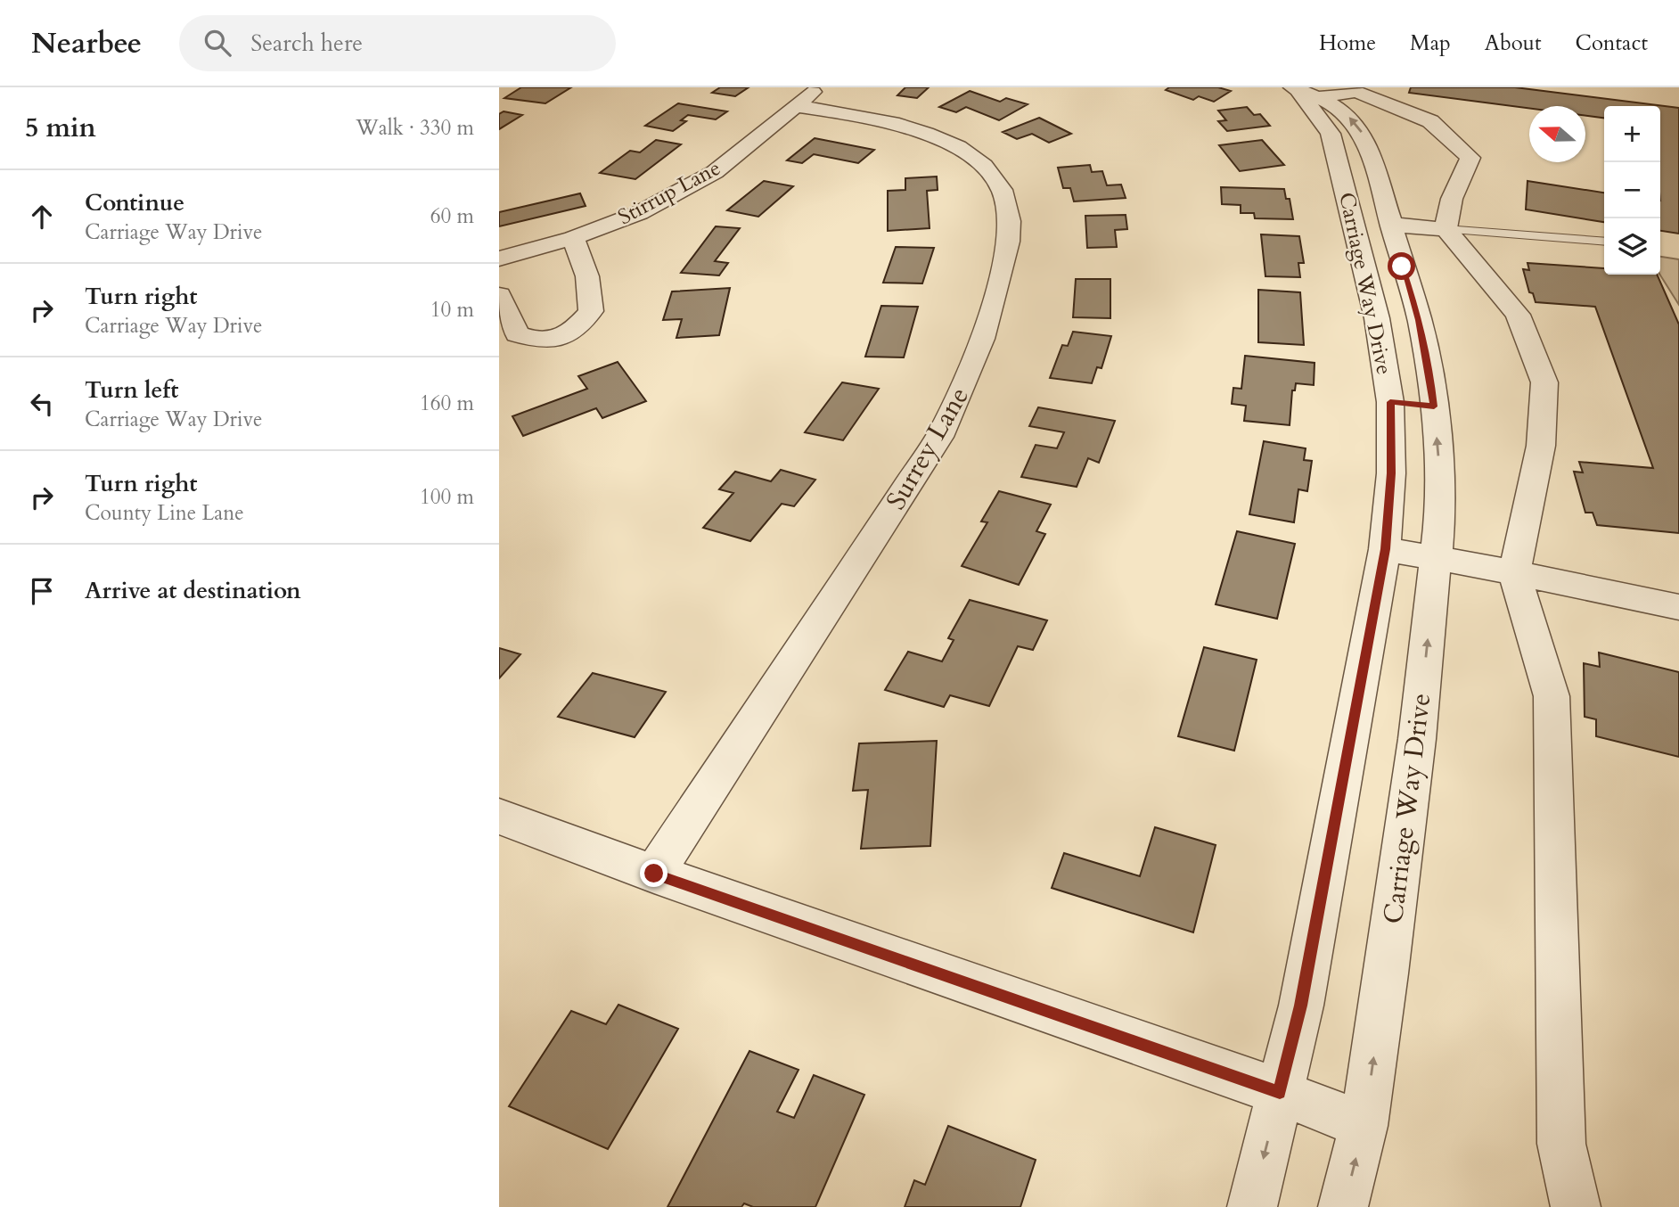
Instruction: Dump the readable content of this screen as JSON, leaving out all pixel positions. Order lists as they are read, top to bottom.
{
  "streets": {
    "street": ["Stirrup Lane", "Carriage Way Drive", "Surrey Lane"]
  },
  "crossings": [
    ["Stirrup Lane", "Surrey Lane"]
  ],
  "north": "left",
  "page": {
    "header": "Nearbee",
    "search": "Search here",
    "nav": [
      "Home",
      "Map",
      "About",
      "Contact"
    ],
    "heading": ["5 min", "Walk · 330 m"],
    "map_buttons": ["+", "−"],
    "list": [
      ["Continue", "Carriage Way Drive", "60 m"],
      ["Turn right", "Carriage Way Drive", "10 m"],
      ["Turn left", "Carriage Way Drive", "160 m"],
      ["Turn right", "County Line Lane", "100 m"],
      "Arrive at destination"
    ]
  }
}
